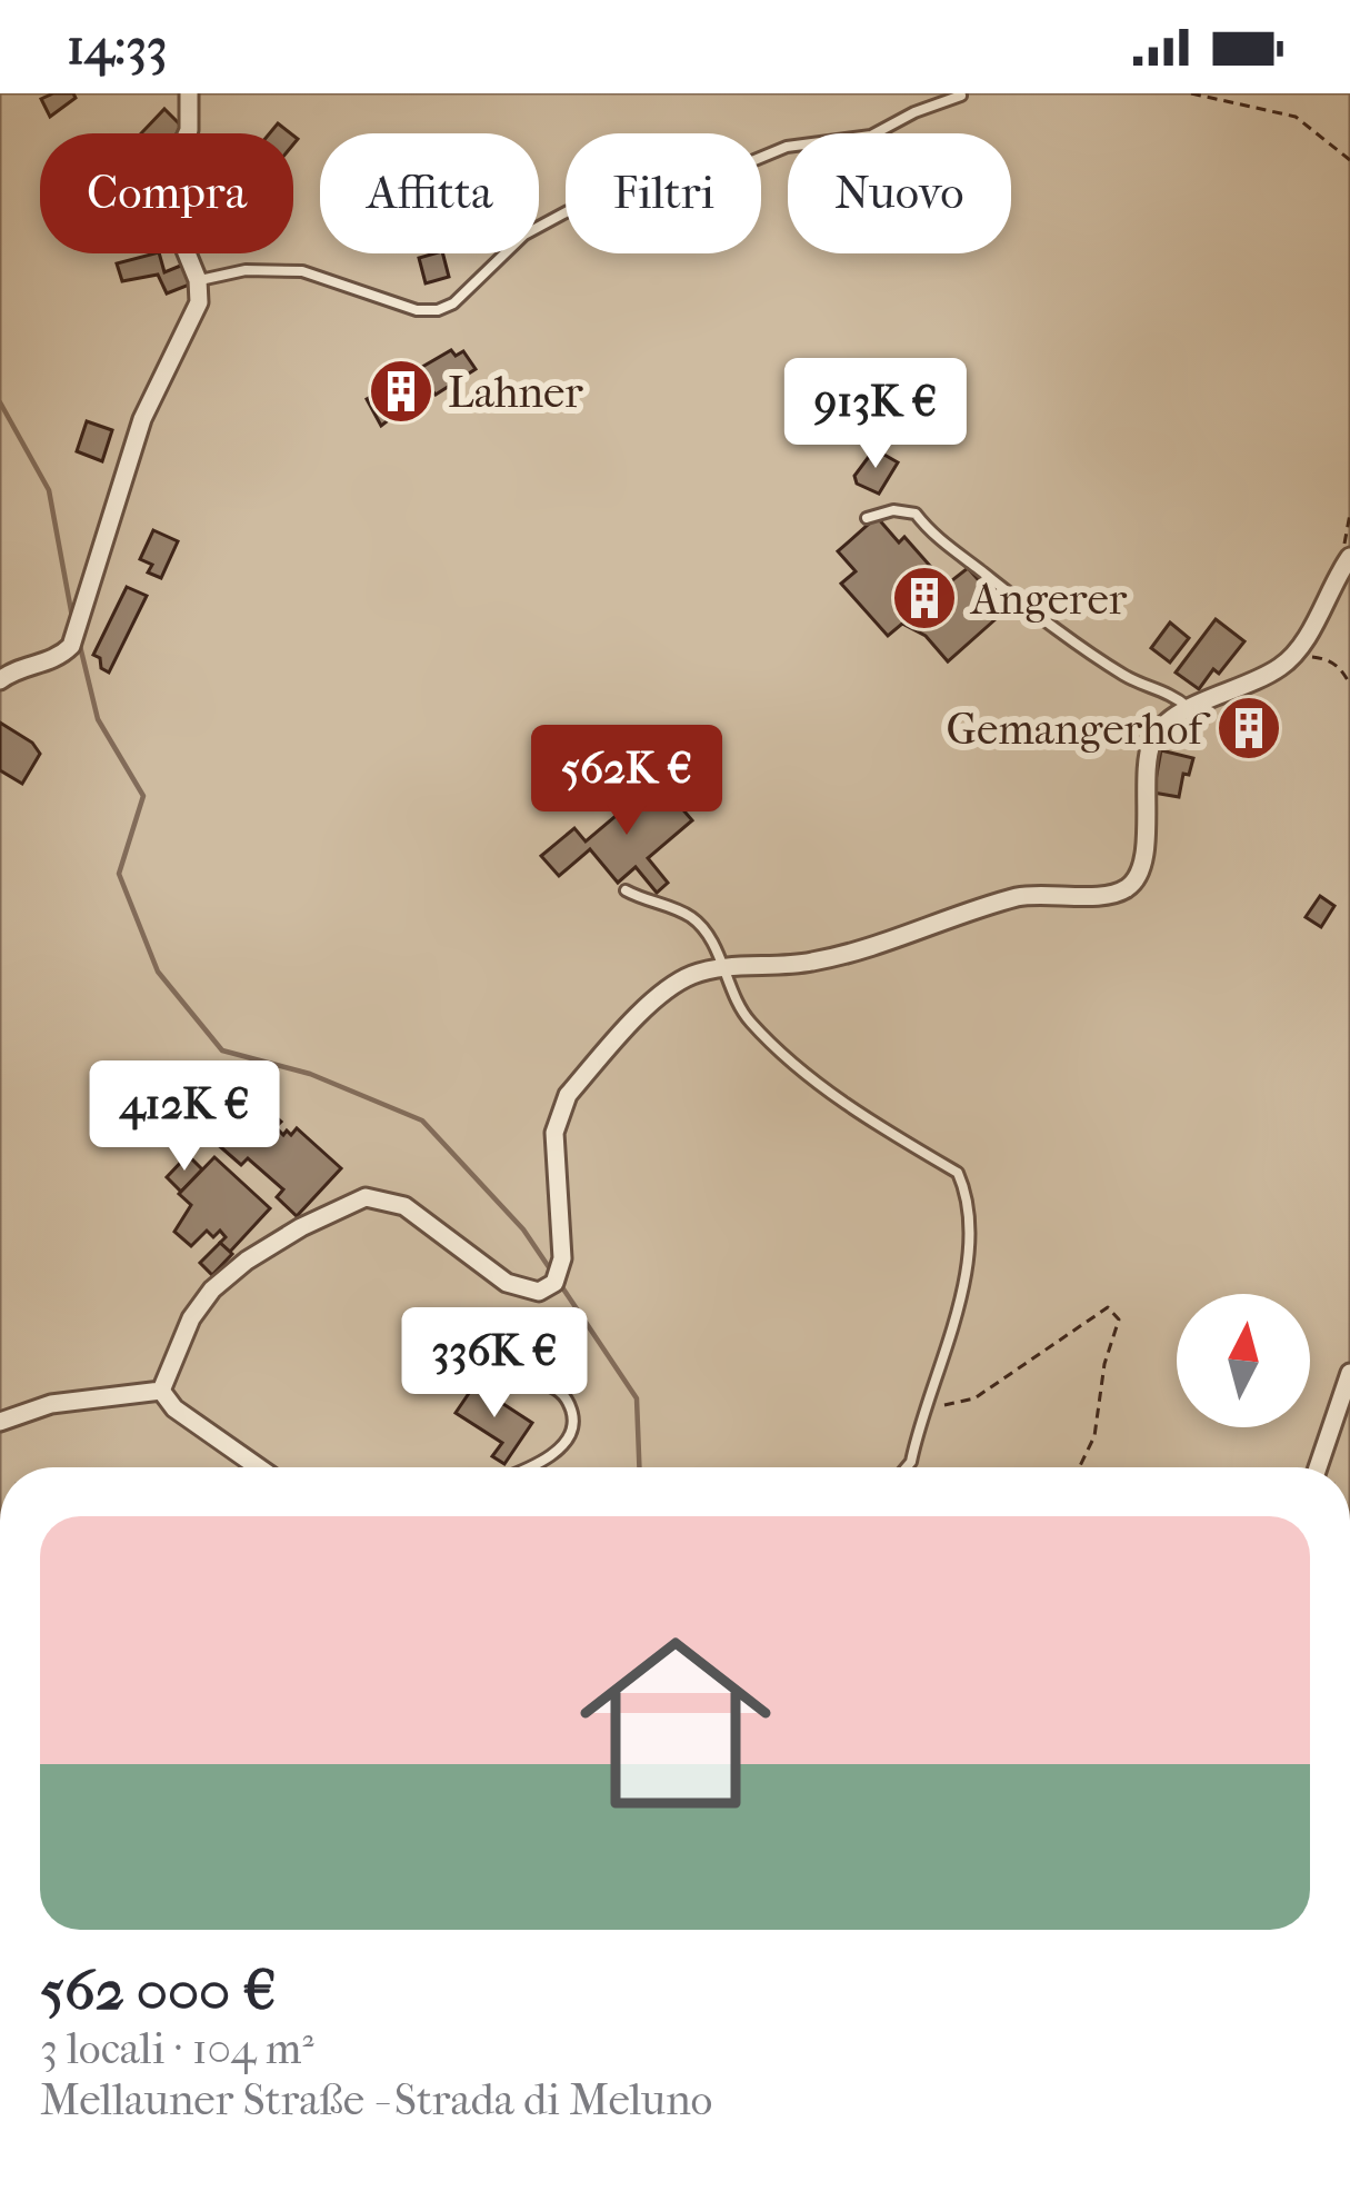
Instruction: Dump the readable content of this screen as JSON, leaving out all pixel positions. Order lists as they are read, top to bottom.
{
  "places": {
    "building": ["Lahner", "Angerer", "Gemangerhof"]
  },
  "north": "top",
  "page": {
    "status": "14:33",
    "chip": [
      "Compra",
      "Affitta",
      "Filtri",
      "Nuovo"
    ],
    "price": [
      "913K €",
      "562K €",
      "412K €",
      "336K €"
    ],
    "list": [
      {
        "name": "562 000 €",
        "note": "3 locali · 104 m² · Mellauner Straße - Strada di Meluno"
      }
    ]
  }
}
